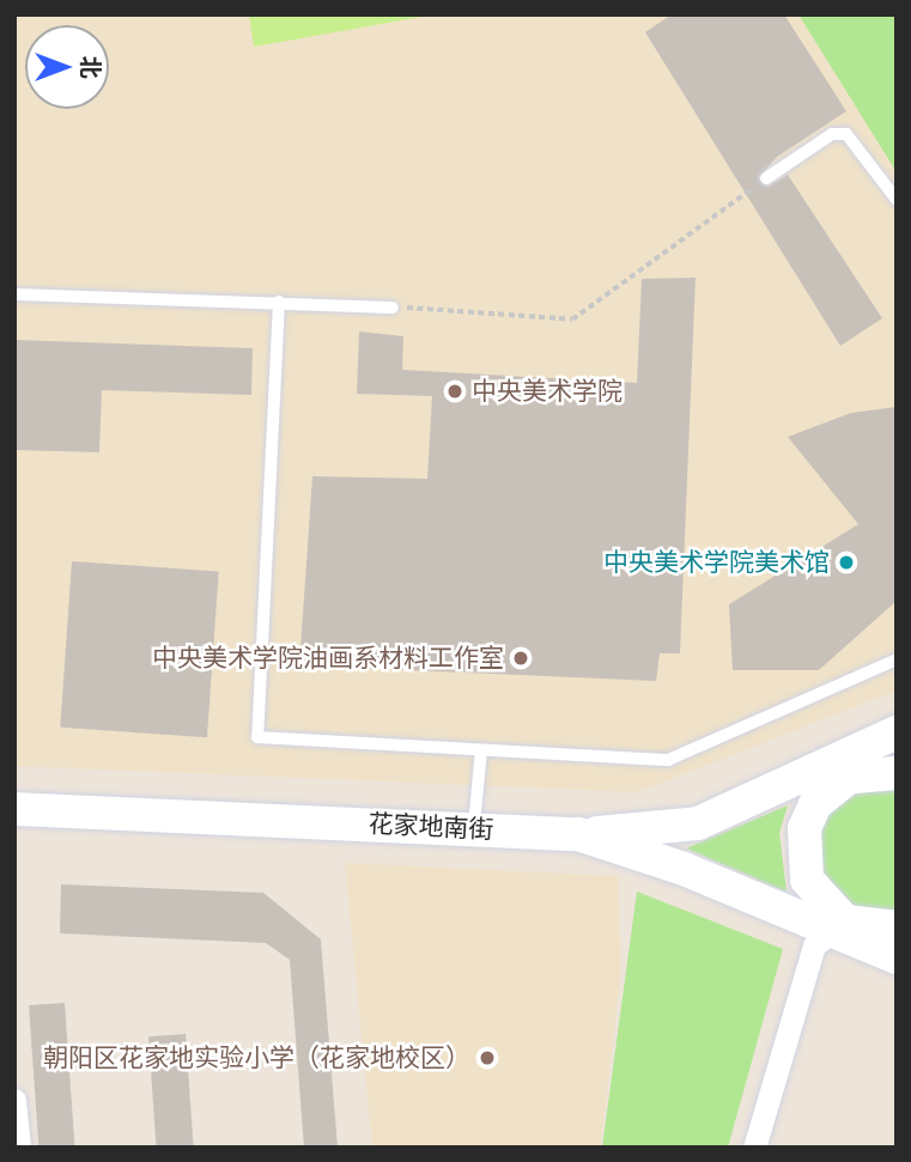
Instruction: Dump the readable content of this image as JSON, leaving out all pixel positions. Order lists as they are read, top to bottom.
{
  "streets": {
    "street": ["花家地南街"]
  },
  "places": [
    "中央美术学院",
    "中央美术学院美术馆",
    "中央美术学院油画系材料工作室",
    "朝阳区花家地实验小学（花家地校区）"
  ],
  "north": "right"
}
